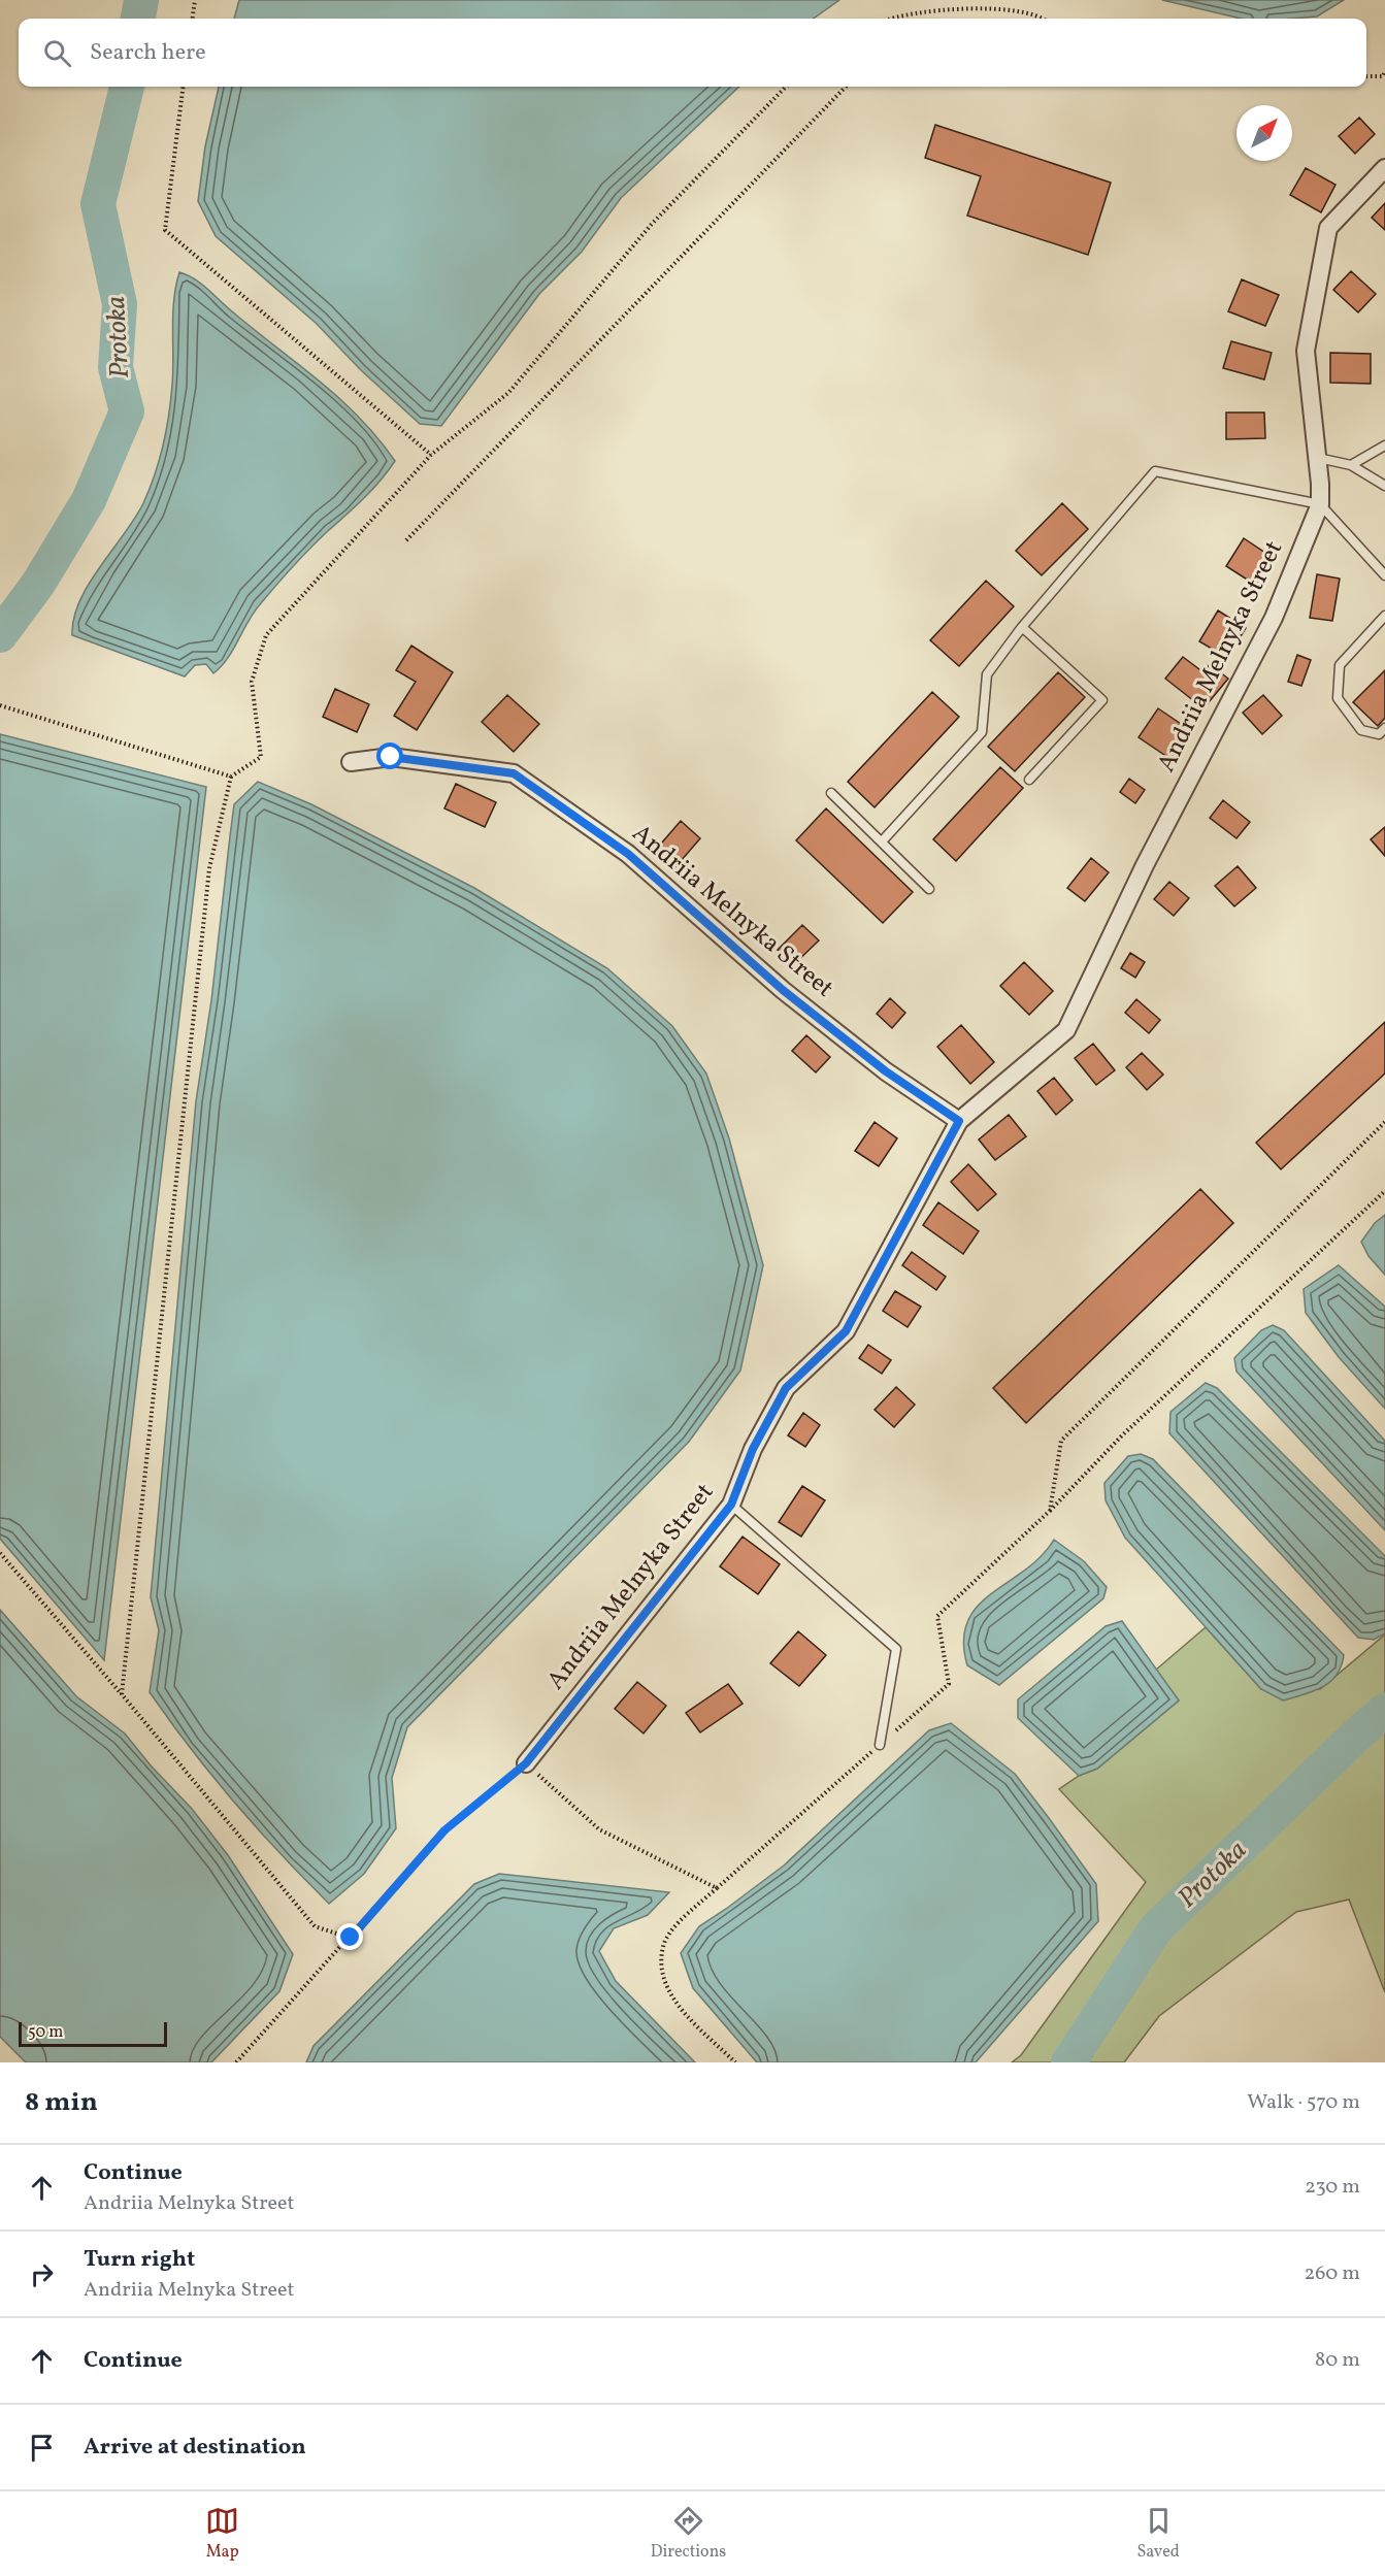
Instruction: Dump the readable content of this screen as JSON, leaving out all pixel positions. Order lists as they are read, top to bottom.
{
  "streets": {
    "street": ["Andriia Melnyka Street"]
  },
  "water": ["Protoka"],
  "scale_bar": "50 m",
  "north": "top right",
  "page": {
    "search": "Search here",
    "scale": "50 m",
    "heading": ["8 min", "Walk · 570 m"],
    "list": [
      ["Continue", "Andriia Melnyka Street", "230 m"],
      ["Turn right", "Andriia Melnyka Street", "260 m"],
      ["Continue", "80 m"],
      "Arrive at destination"
    ],
    "nav": ["Map", "Directions", "Saved"]
  }
}
